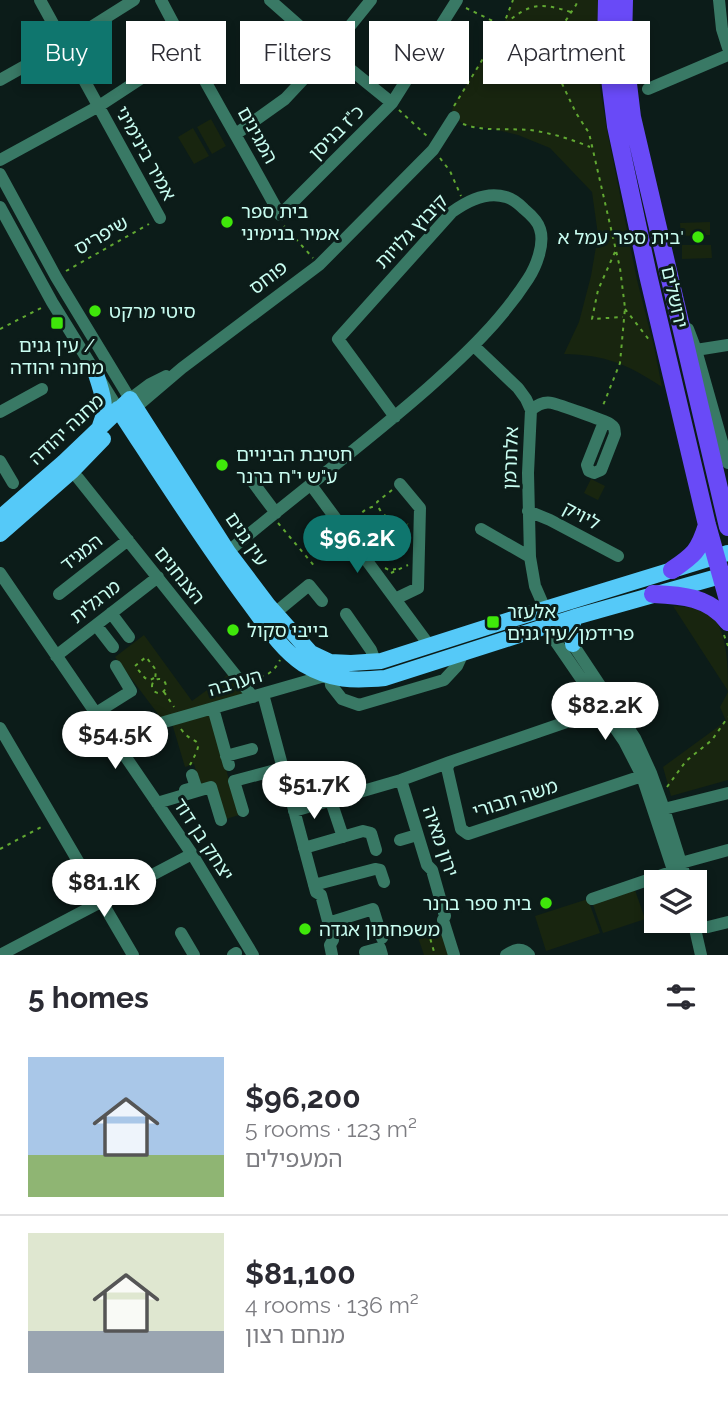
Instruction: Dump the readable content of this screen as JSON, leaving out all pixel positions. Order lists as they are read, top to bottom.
{
  "streets": {
    "highway": ["ירושלים"],
    "main road": ["מחנה יהודה", "עין גנים"],
    "street": [
      "כ\"ז בניסן",
      "המגינים",
      "אמיר בינימיני",
      "קיבוץ גלויות",
      "פוחס",
      "אלתרמן",
      "ליויק",
      "המגיד",
      "הצנחנים",
      "מרגלית",
      "הערבה",
      "משה תבורי",
      "יצחק בן דוד",
      "ירון מאיה"
    ],
    "path": ["שיפריס"]
  },
  "crossings": [
    ["כ\"ז בניסן", "המגינים"],
    ["אמיר בינימיני", "שיפריס"],
    ["קיבוץ גלויות", "אלתרמן"],
    ["קיבוץ גלויות", "עין גנים"],
    ["שיפריס", "עין גנים"],
    ["פוחס", "מחנה יהודה"],
    ["פוחס", "עין גנים"],
    ["ירושלים", "עין גנים"],
    ["מחנה יהודה", "עין גנים"],
    ["אלתרמן", "ליויק"],
    ["אלתרמן", "עין גנים"],
    ["עין גנים", "הערבה"],
    ["המגיד", "הצנחנים"],
    ["הצנחנים", "מרגלית"],
    ["הצנחנים", "הערבה"],
    ["מרגלית", "יצחק בן דוד"],
    ["הערבה", "יצחק בן דוד"]
  ],
  "places": {
    "other": [
      "בית ספר אמיר בנימיני",
      "בית ספר עמל א'",
      "סיטי מרקט",
      "חטיבת הביניים ע\"ש י\"ח ברנר",
      "בייבי סקול",
      "בית ספר ברנר",
      "משפחתון אגדה"
    ],
    "transit": ["עין גנים / מחנה יהודה", "אלעזר פרידמן/עין גנים"]
  },
  "page": {
    "chip": [
      "Buy",
      "Rent",
      "Filters",
      "New",
      "Apartment"
    ],
    "price": [
      "$96.2K",
      "$82.2K",
      "$54.5K",
      "$51.7K",
      "$81.1K"
    ],
    "heading": "5 homes",
    "list": [
      {
        "name": "$96,200",
        "note": "5 rooms · 123 m² · המעפילים"
      },
      {
        "name": "$81,100",
        "note": "4 rooms · 136 m² · מנחם רצון"
      }
    ]
  }
}
